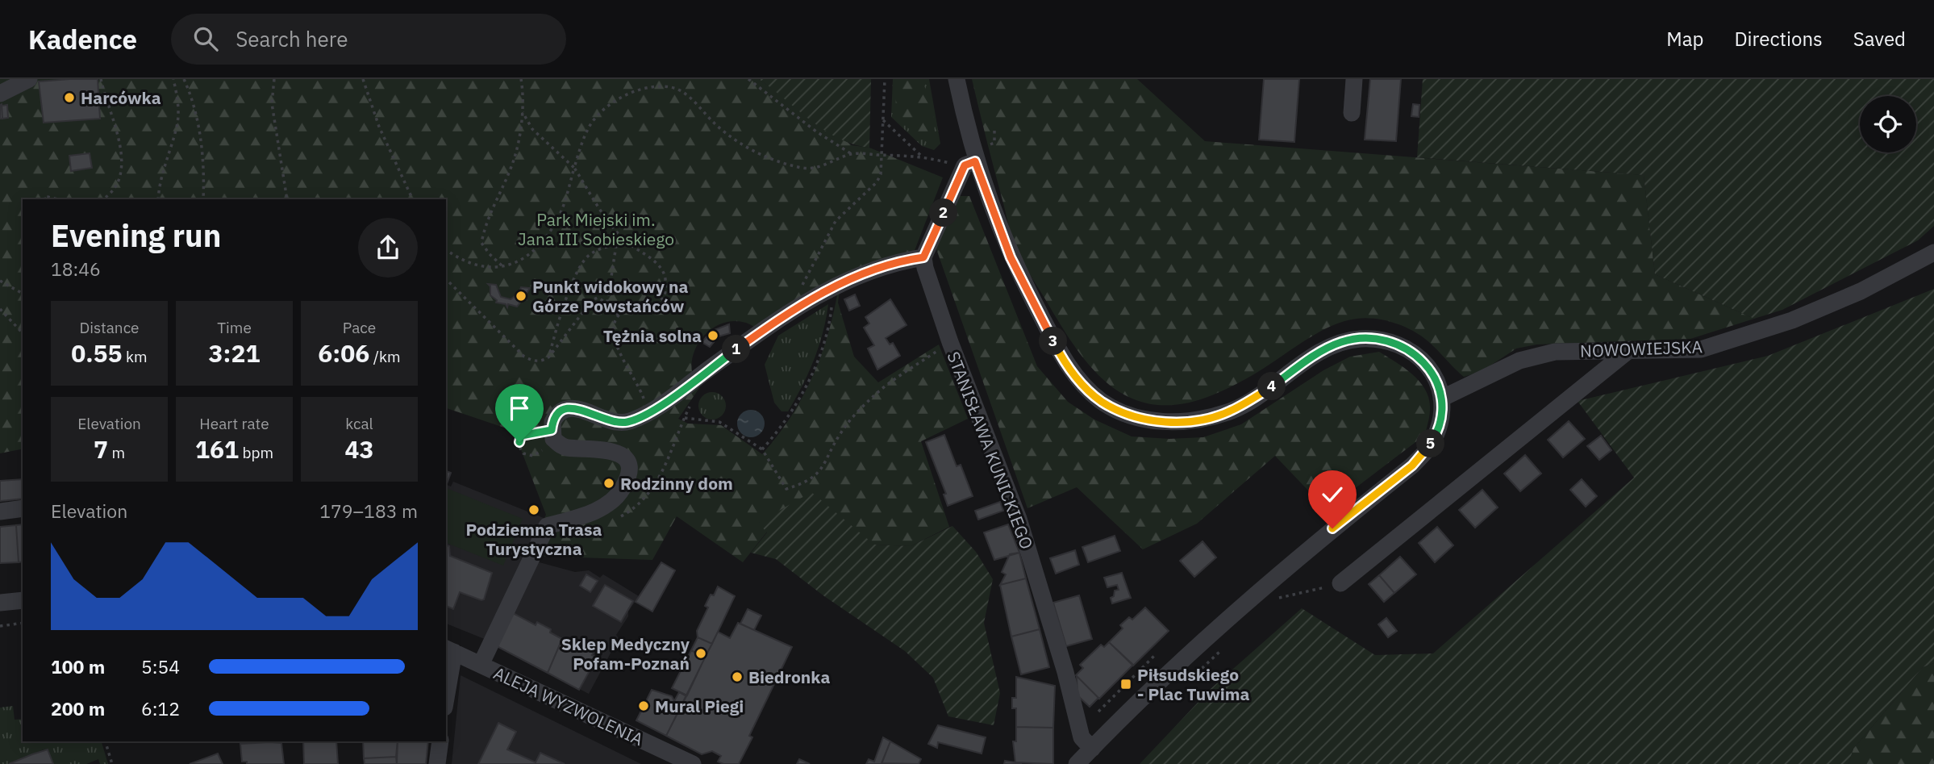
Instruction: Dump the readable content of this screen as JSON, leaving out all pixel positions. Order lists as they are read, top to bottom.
{
  "streets": {
    "street": ["NOWOWIEJSKA", "STANISŁAWA KUNICKIEGO", "ALEJA WYZWOLENIA"]
  },
  "parks": ["Park Miejski im. Jana III Sobieskiego"],
  "places": {
    "other": [
      "Harcówka",
      "Punkt widokowy na Górze Powstańców",
      "Tężnia solna",
      "Rodzinny dom",
      "Podziemna Trasa Turystyczna",
      "Sklep Medyczny Pofam-Poznań",
      "Biedronka",
      "Mural Piegi"
    ],
    "transit": ["Piłsudskiego - Plac Tuwima"]
  },
  "page": {
    "header": "Kadence",
    "search": "Search here",
    "nav": ["Map", "Directions", "Saved"],
    "pins": [
      "2",
      "3",
      "1",
      "4",
      "5"
    ],
    "heading": ["Evening run", "18:46"],
    "stats": [
      ["Distance", "0.55 km"],
      ["Time", "3:21"],
      ["Pace", "6:06 /km"],
      ["Elevation", "7 m"],
      ["Heart rate", "161 bpm"],
      ["kcal", "43"]
    ],
    "chart": ["Elevation", "179–183 m"],
    "list": [
      {
        "name": "100 m",
        "note": "5:54"
      },
      {
        "name": "200 m",
        "note": "6:12"
      }
    ]
  }
}
